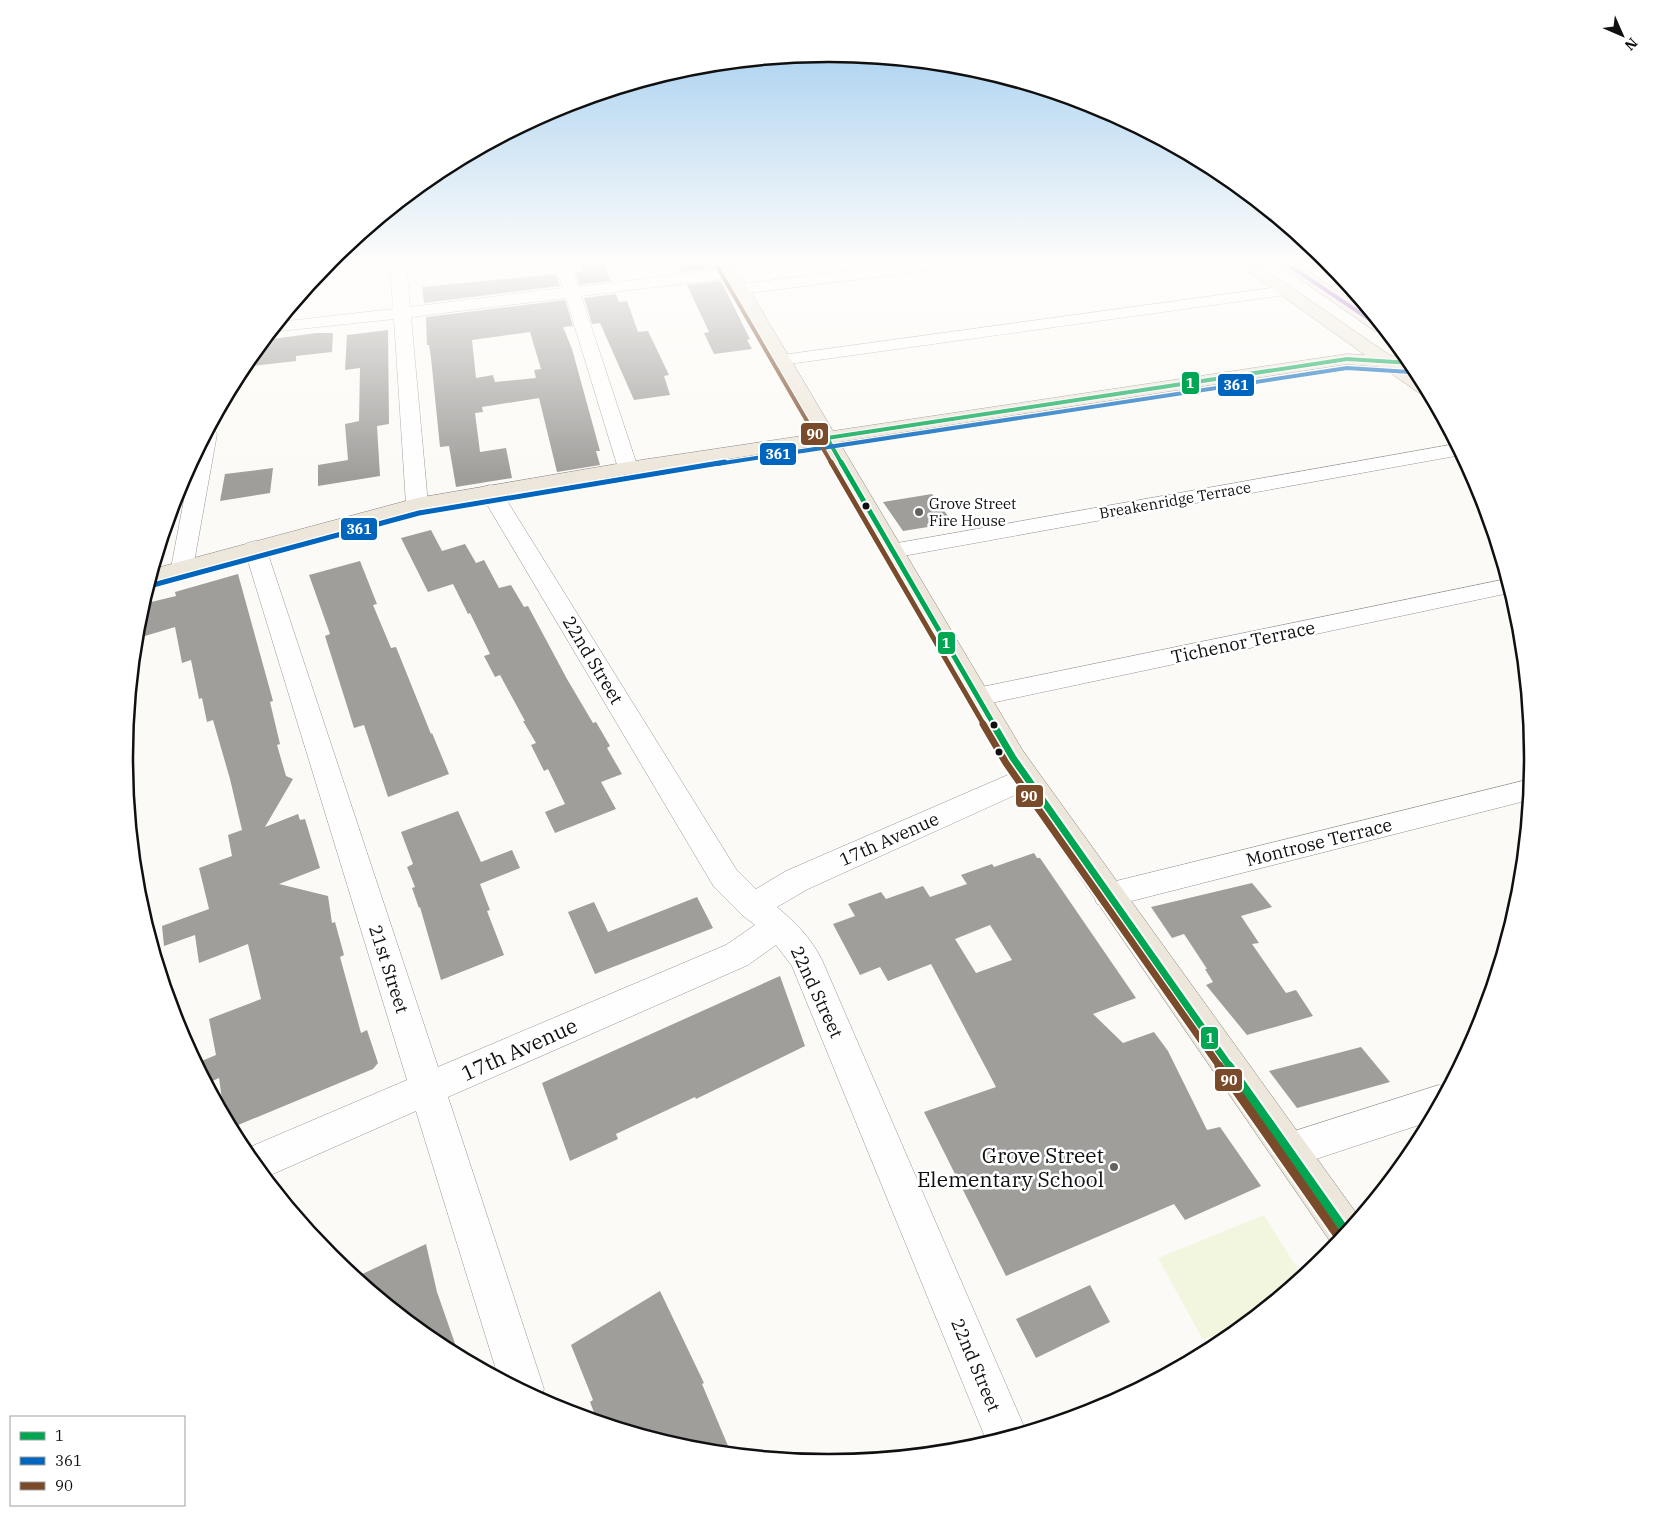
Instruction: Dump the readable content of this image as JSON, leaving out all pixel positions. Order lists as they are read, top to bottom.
{
  "streets": {
    "street": [
      "Breakenridge Terrace",
      "Tichenor Terrace",
      "22nd Street",
      "17th Avenue",
      "Montrose Terrace",
      "21st Street"
    ]
  },
  "crossings": [
    ["22nd Street", "17th Avenue"],
    ["17th Avenue", "21st Street"]
  ],
  "places": ["Grove Street Fire House", "Grove Street Elementary School"],
  "lines": ["transit line 90", "transit line 1", "transit line 361"],
  "legend": ["1", "361", "90"],
  "north": "bottom right"
}
